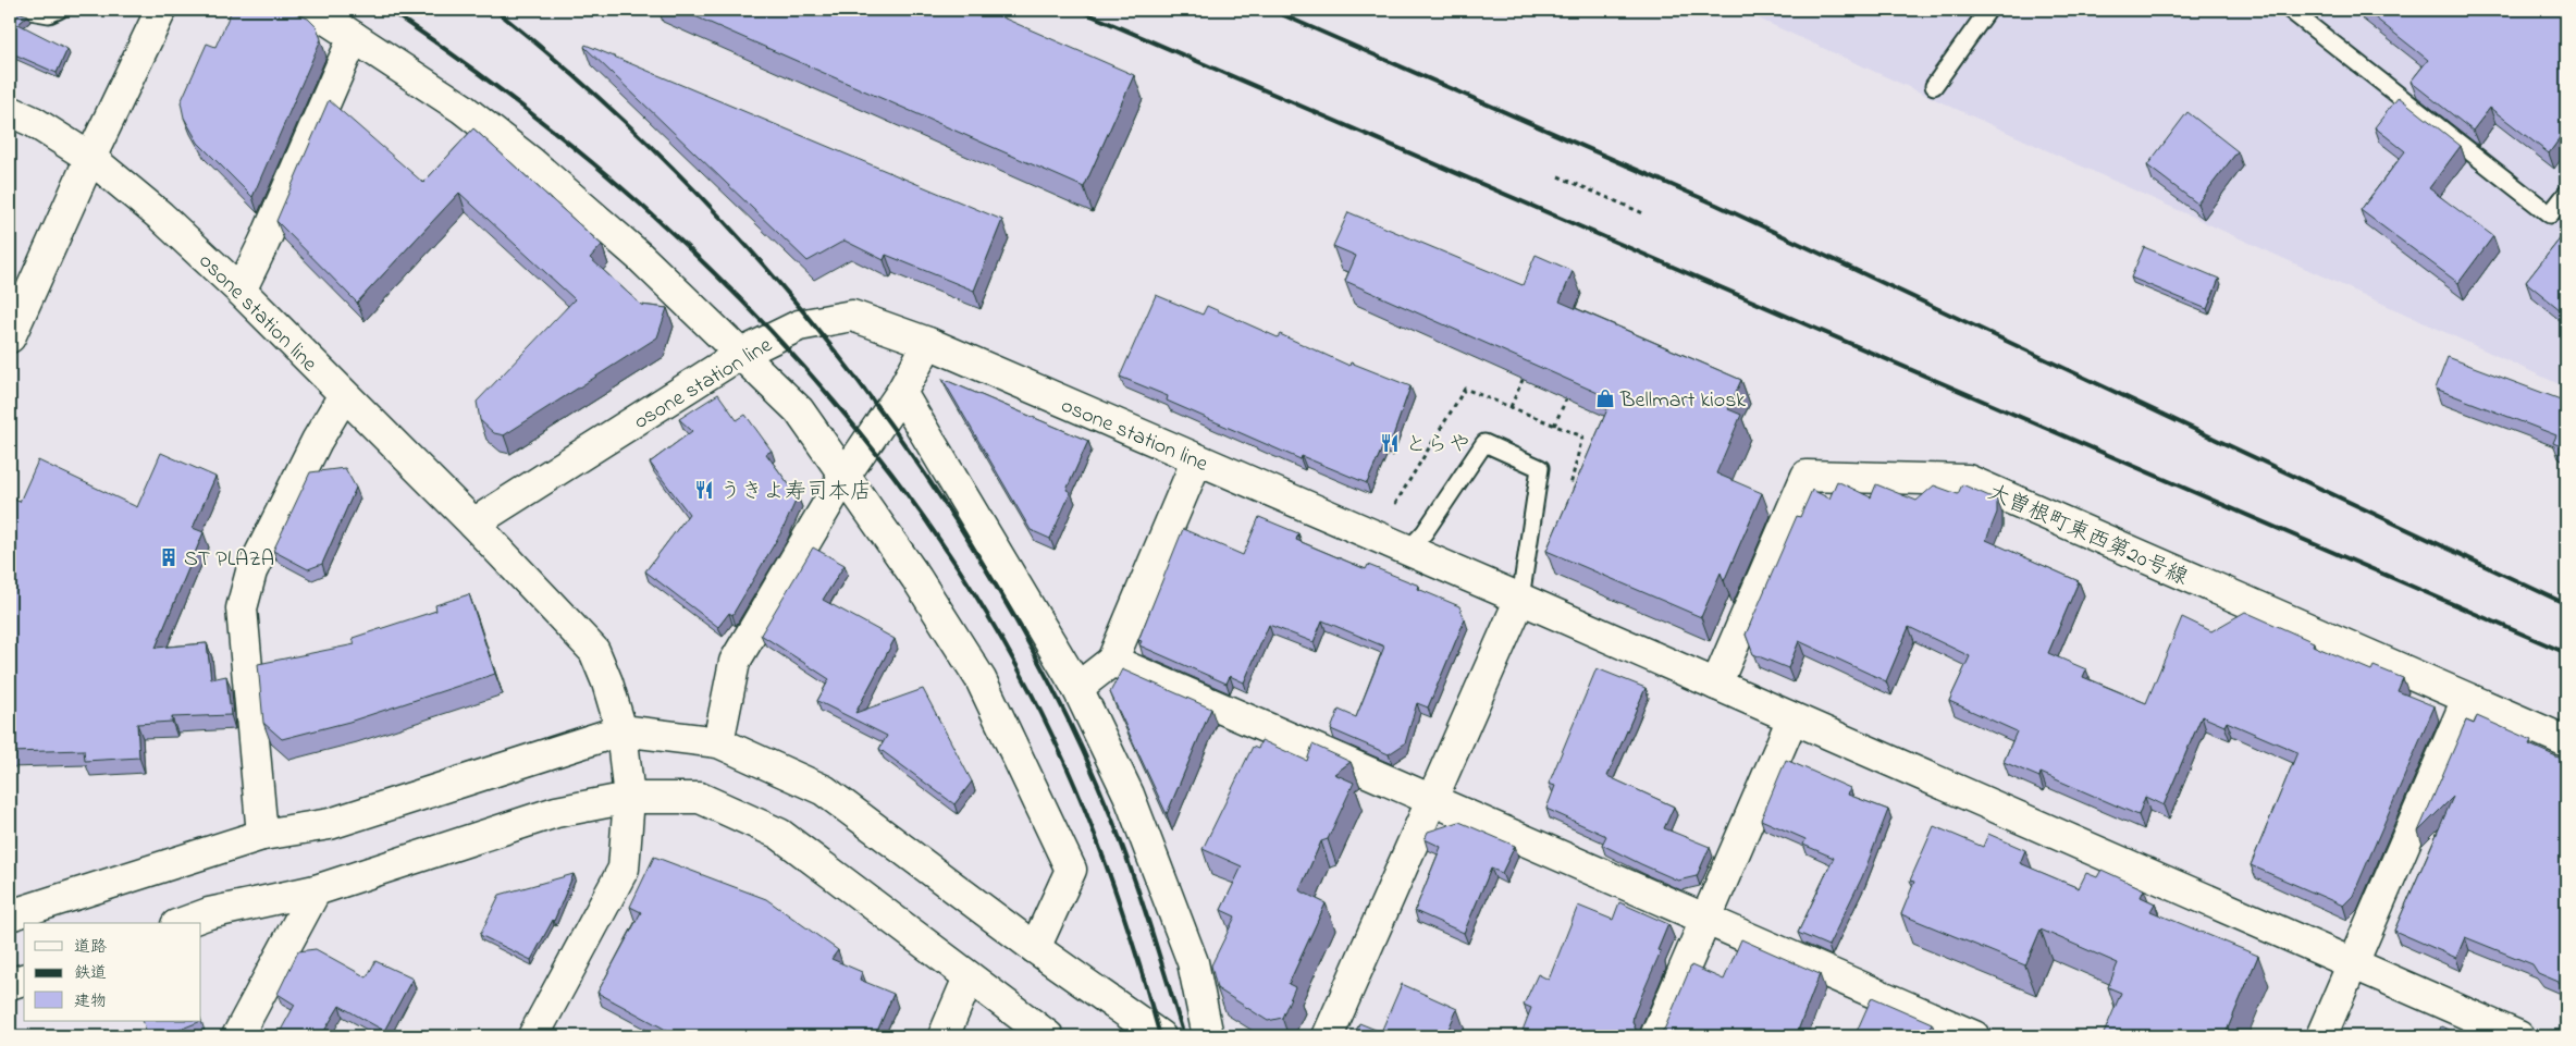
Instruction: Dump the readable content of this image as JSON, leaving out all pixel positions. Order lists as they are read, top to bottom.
{
  "streets": {
    "street": ["osone station line", "大曽根町東西第20号線"]
  },
  "crossings": [
    ["osone station line", "大曽根町東西第20号線"]
  ],
  "places": {
    "shop": ["Bellmart kiosk"],
    "restaurant": ["とらや", "うきよ寿司本店"],
    "building": ["ST PLAZA"]
  },
  "legend": ["道路", "鉄道", "建物"]
}
